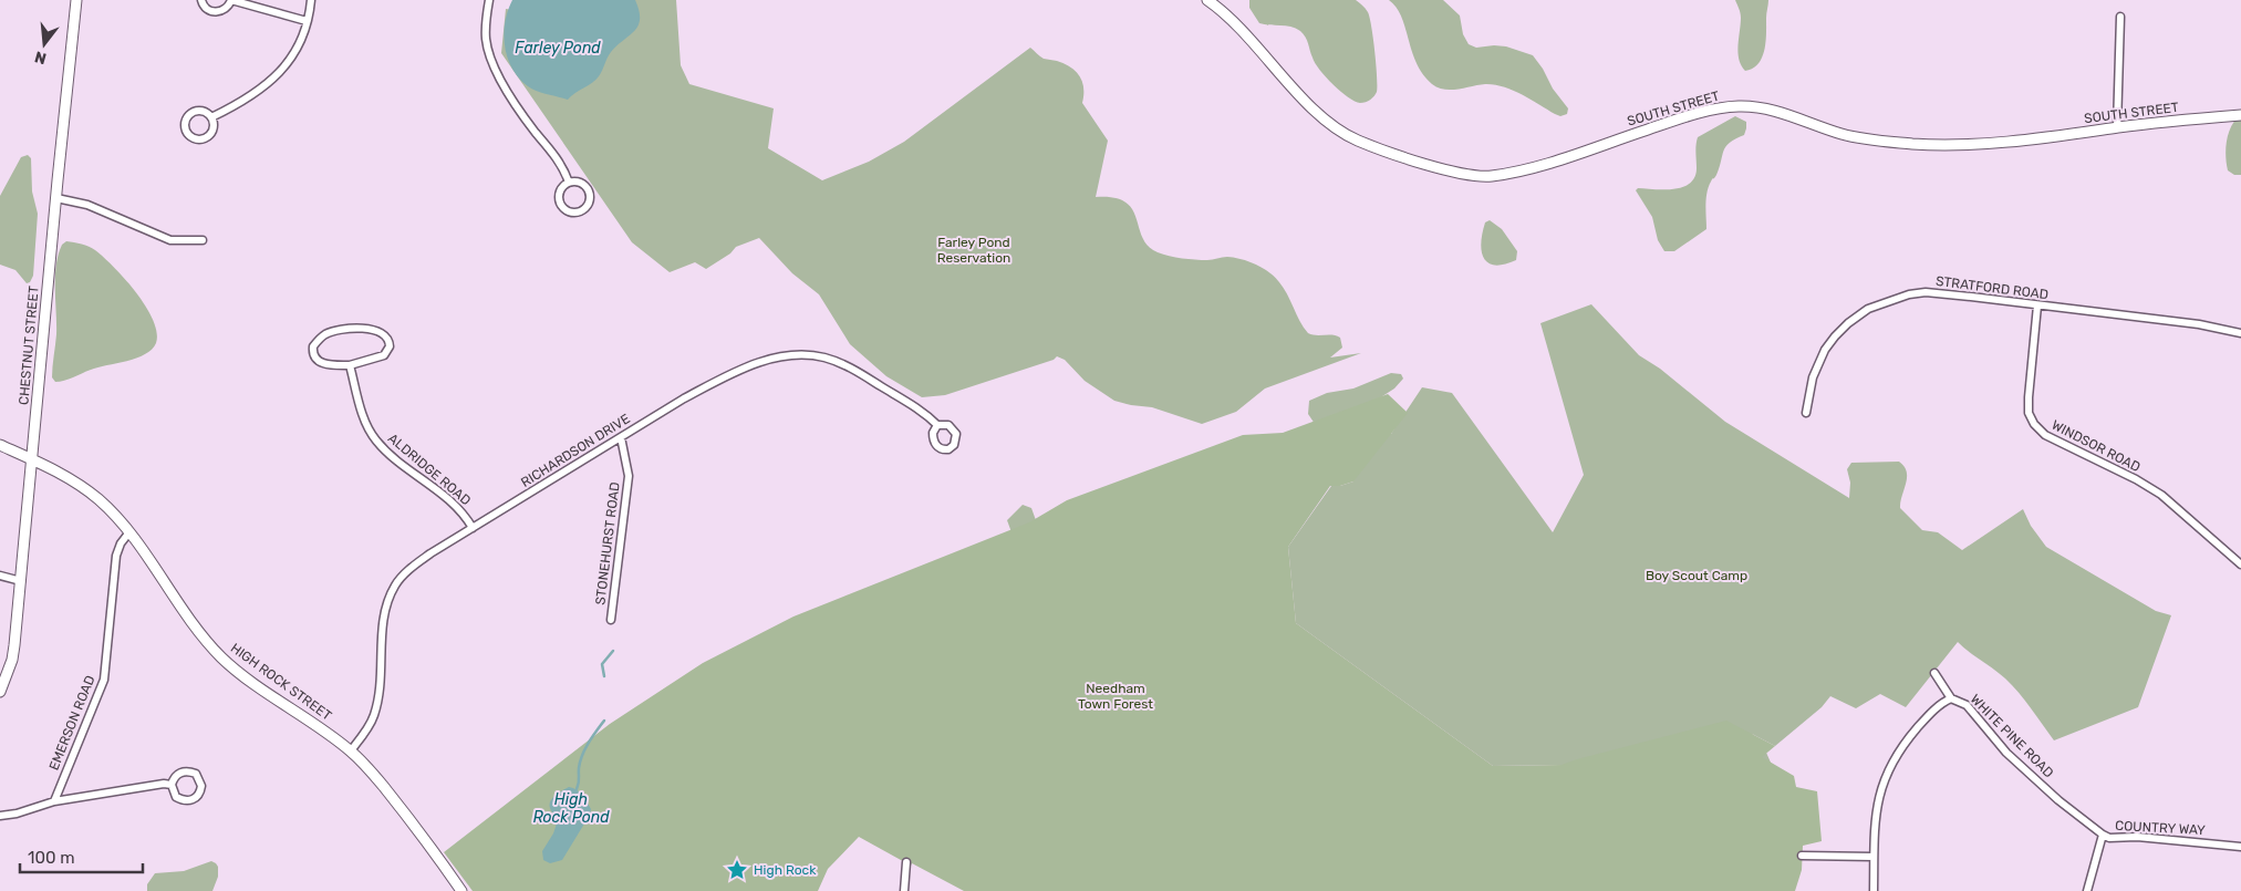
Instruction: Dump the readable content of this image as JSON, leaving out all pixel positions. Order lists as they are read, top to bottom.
{
  "streets": {
    "street": [
      "SOUTH STREET",
      "STRATFORD ROAD",
      "CHESTNUT STREET",
      "WINDSOR ROAD",
      "RICHARDSON DRIVE",
      "ALDRIDGE ROAD",
      "STONEHURST ROAD",
      "HIGH ROCK STREET",
      "EMERSON ROAD",
      "WHITE PINE ROAD",
      "COUNTRY WAY"
    ]
  },
  "crossings": [
    ["STRATFORD ROAD", "WINDSOR ROAD"],
    ["CHESTNUT STREET", "HIGH ROCK STREET"],
    ["RICHARDSON DRIVE", "ALDRIDGE ROAD"],
    ["RICHARDSON DRIVE", "STONEHURST ROAD"],
    ["RICHARDSON DRIVE", "HIGH ROCK STREET"],
    ["HIGH ROCK STREET", "EMERSON ROAD"],
    ["WHITE PINE ROAD", "COUNTRY WAY"]
  ],
  "water": ["Farley Pond", "High Rock Pond"],
  "parks": ["Farley Pond Reservation", "Boy Scout Camp", "Needham Town Forest"],
  "places": {
    "place": ["High Rock"]
  },
  "scale_bar": "100 m",
  "north": "bottom"
}
